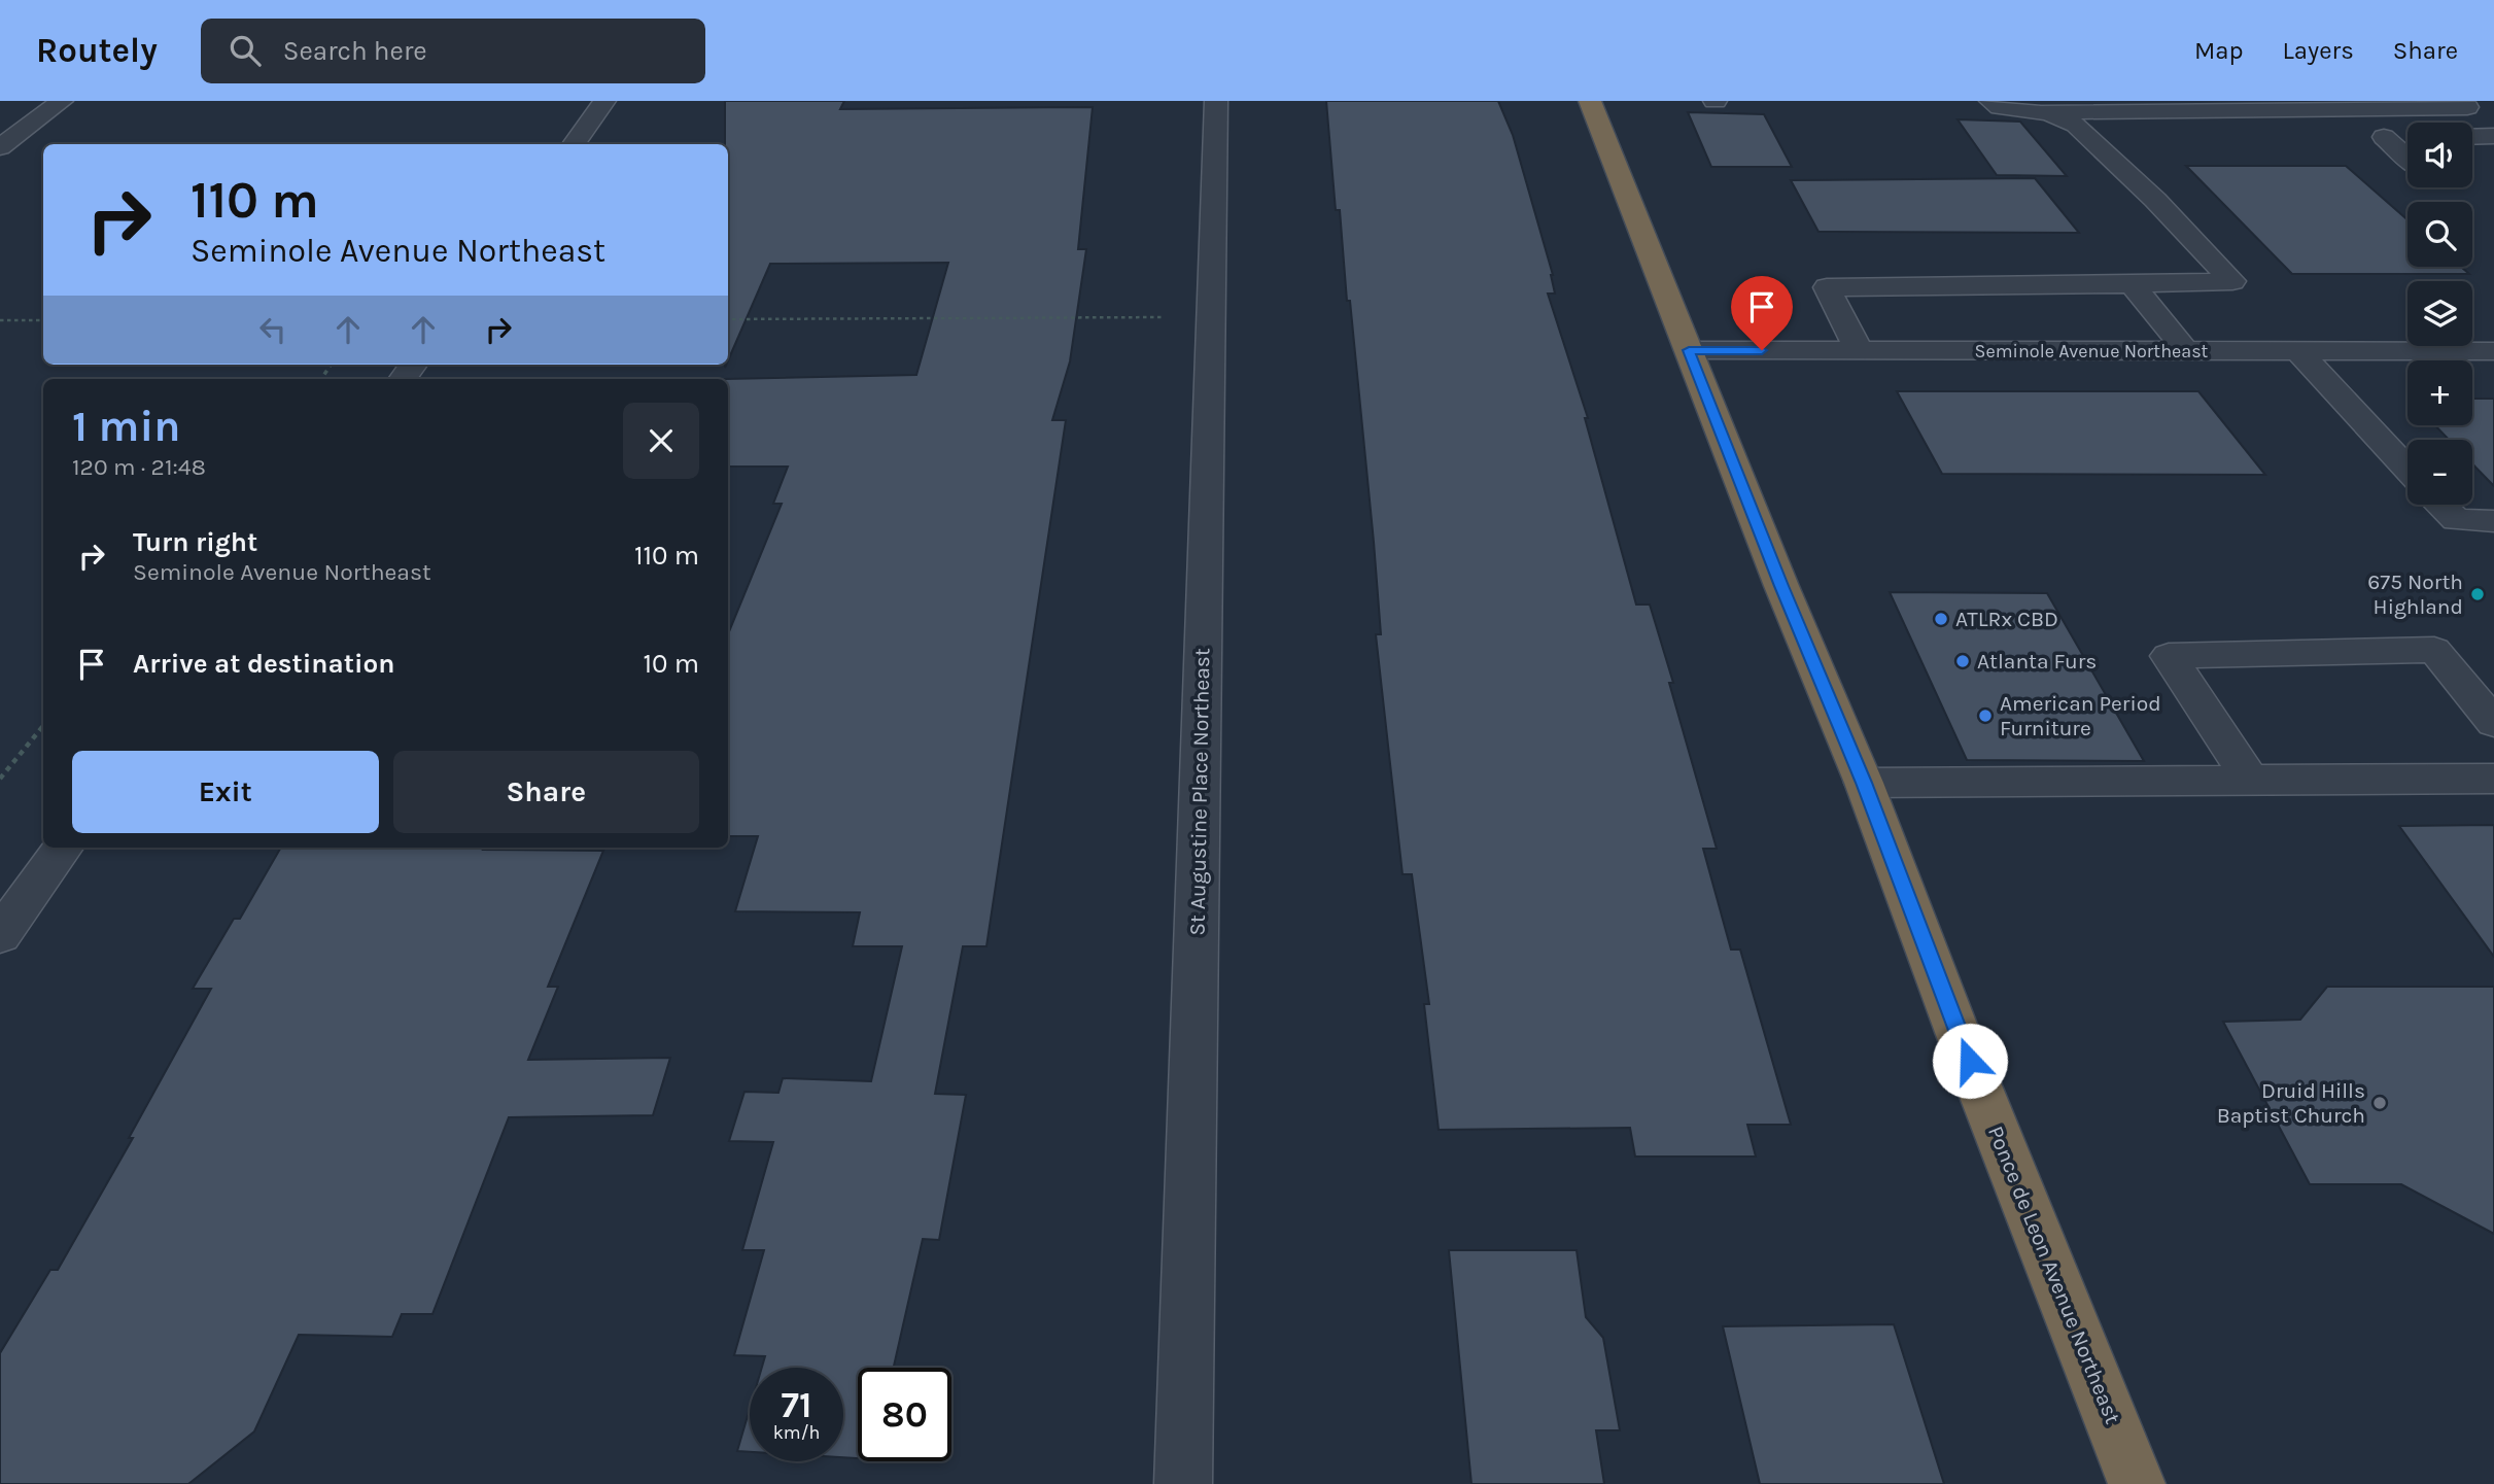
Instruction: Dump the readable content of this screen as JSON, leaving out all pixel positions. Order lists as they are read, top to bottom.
{
  "streets": {
    "highway": ["Ponce de Leon Avenue Northeast"],
    "street": ["Seminole Avenue Northeast", "St Augustine Place Northeast"]
  },
  "crossings": [
    ["Seminole Avenue Northeast", "Ponce de Leon Avenue Northeast"]
  ],
  "places": [
    "675 North Highland",
    "ATLRx CBD",
    "Atlanta Furs",
    "American Period Furniture",
    "Druid Hills Baptist Church"
  ],
  "page": {
    "header": "Routely",
    "search": "Search here",
    "nav": ["Map", "Layers", "Share"],
    "map_buttons": ["+", "−"],
    "turn": ["110 m", "Seminole Avenue Northeast"],
    "heading": ["1 min", "120 m · 21:48"],
    "list": [
      {
        "name": "Turn right",
        "note": "Seminole Avenue Northeast",
        "value": "110 m"
      },
      {
        "name": "Arrive at destination",
        "value": "10 m"
      }
    ],
    "buttons": ["Exit", "Share"],
    "speed": "71 km/h",
    "limit": "80"
  }
}
